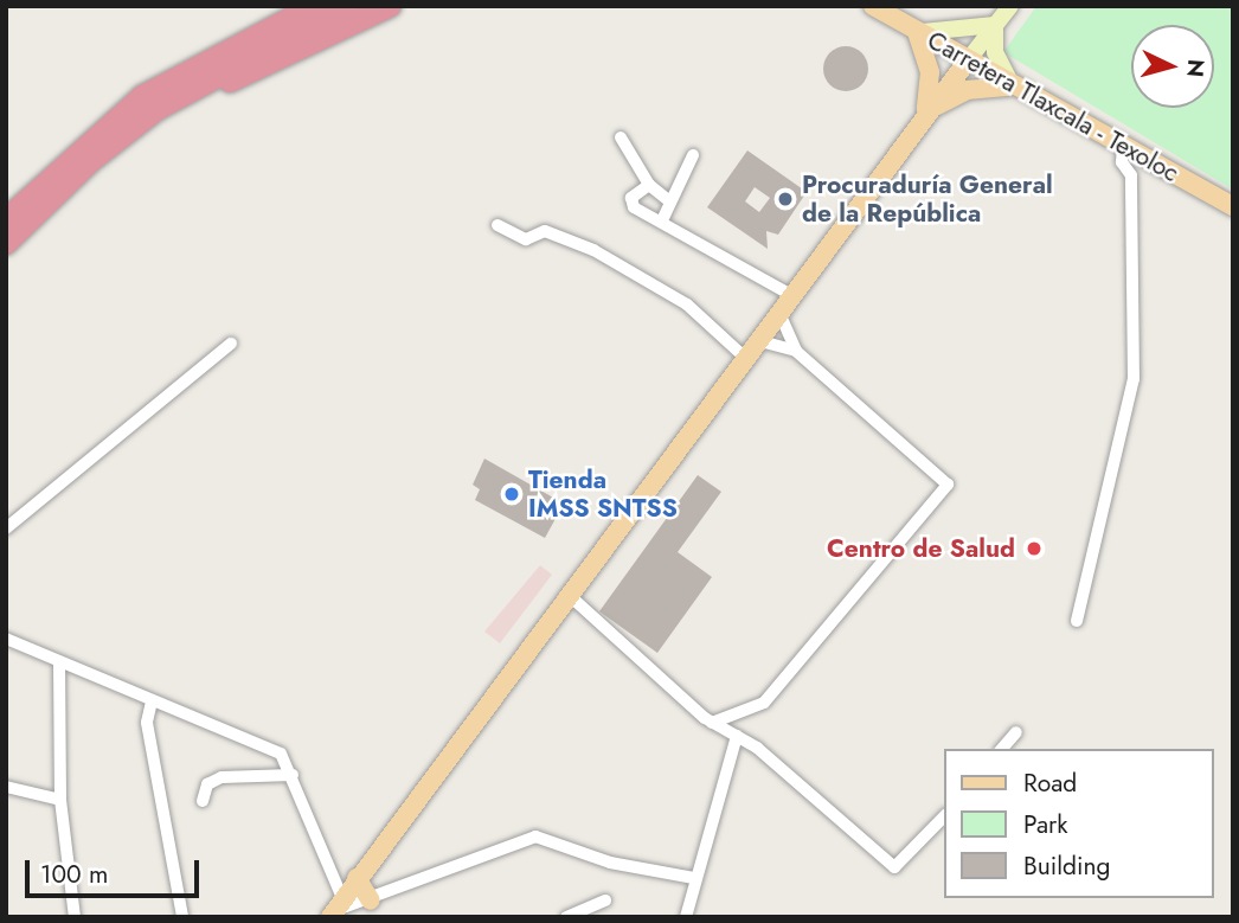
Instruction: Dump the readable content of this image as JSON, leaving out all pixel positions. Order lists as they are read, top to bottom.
{
  "streets": {
    "main road": ["Carretera Tlaxcala - Texoloc"]
  },
  "places": ["Procuraduría General de la República", "Tienda IMSS SNTSS", "Centro de Salud"],
  "legend": ["Road", "Park", "Building"],
  "scale_bar": "100 m",
  "north": "right"
}
